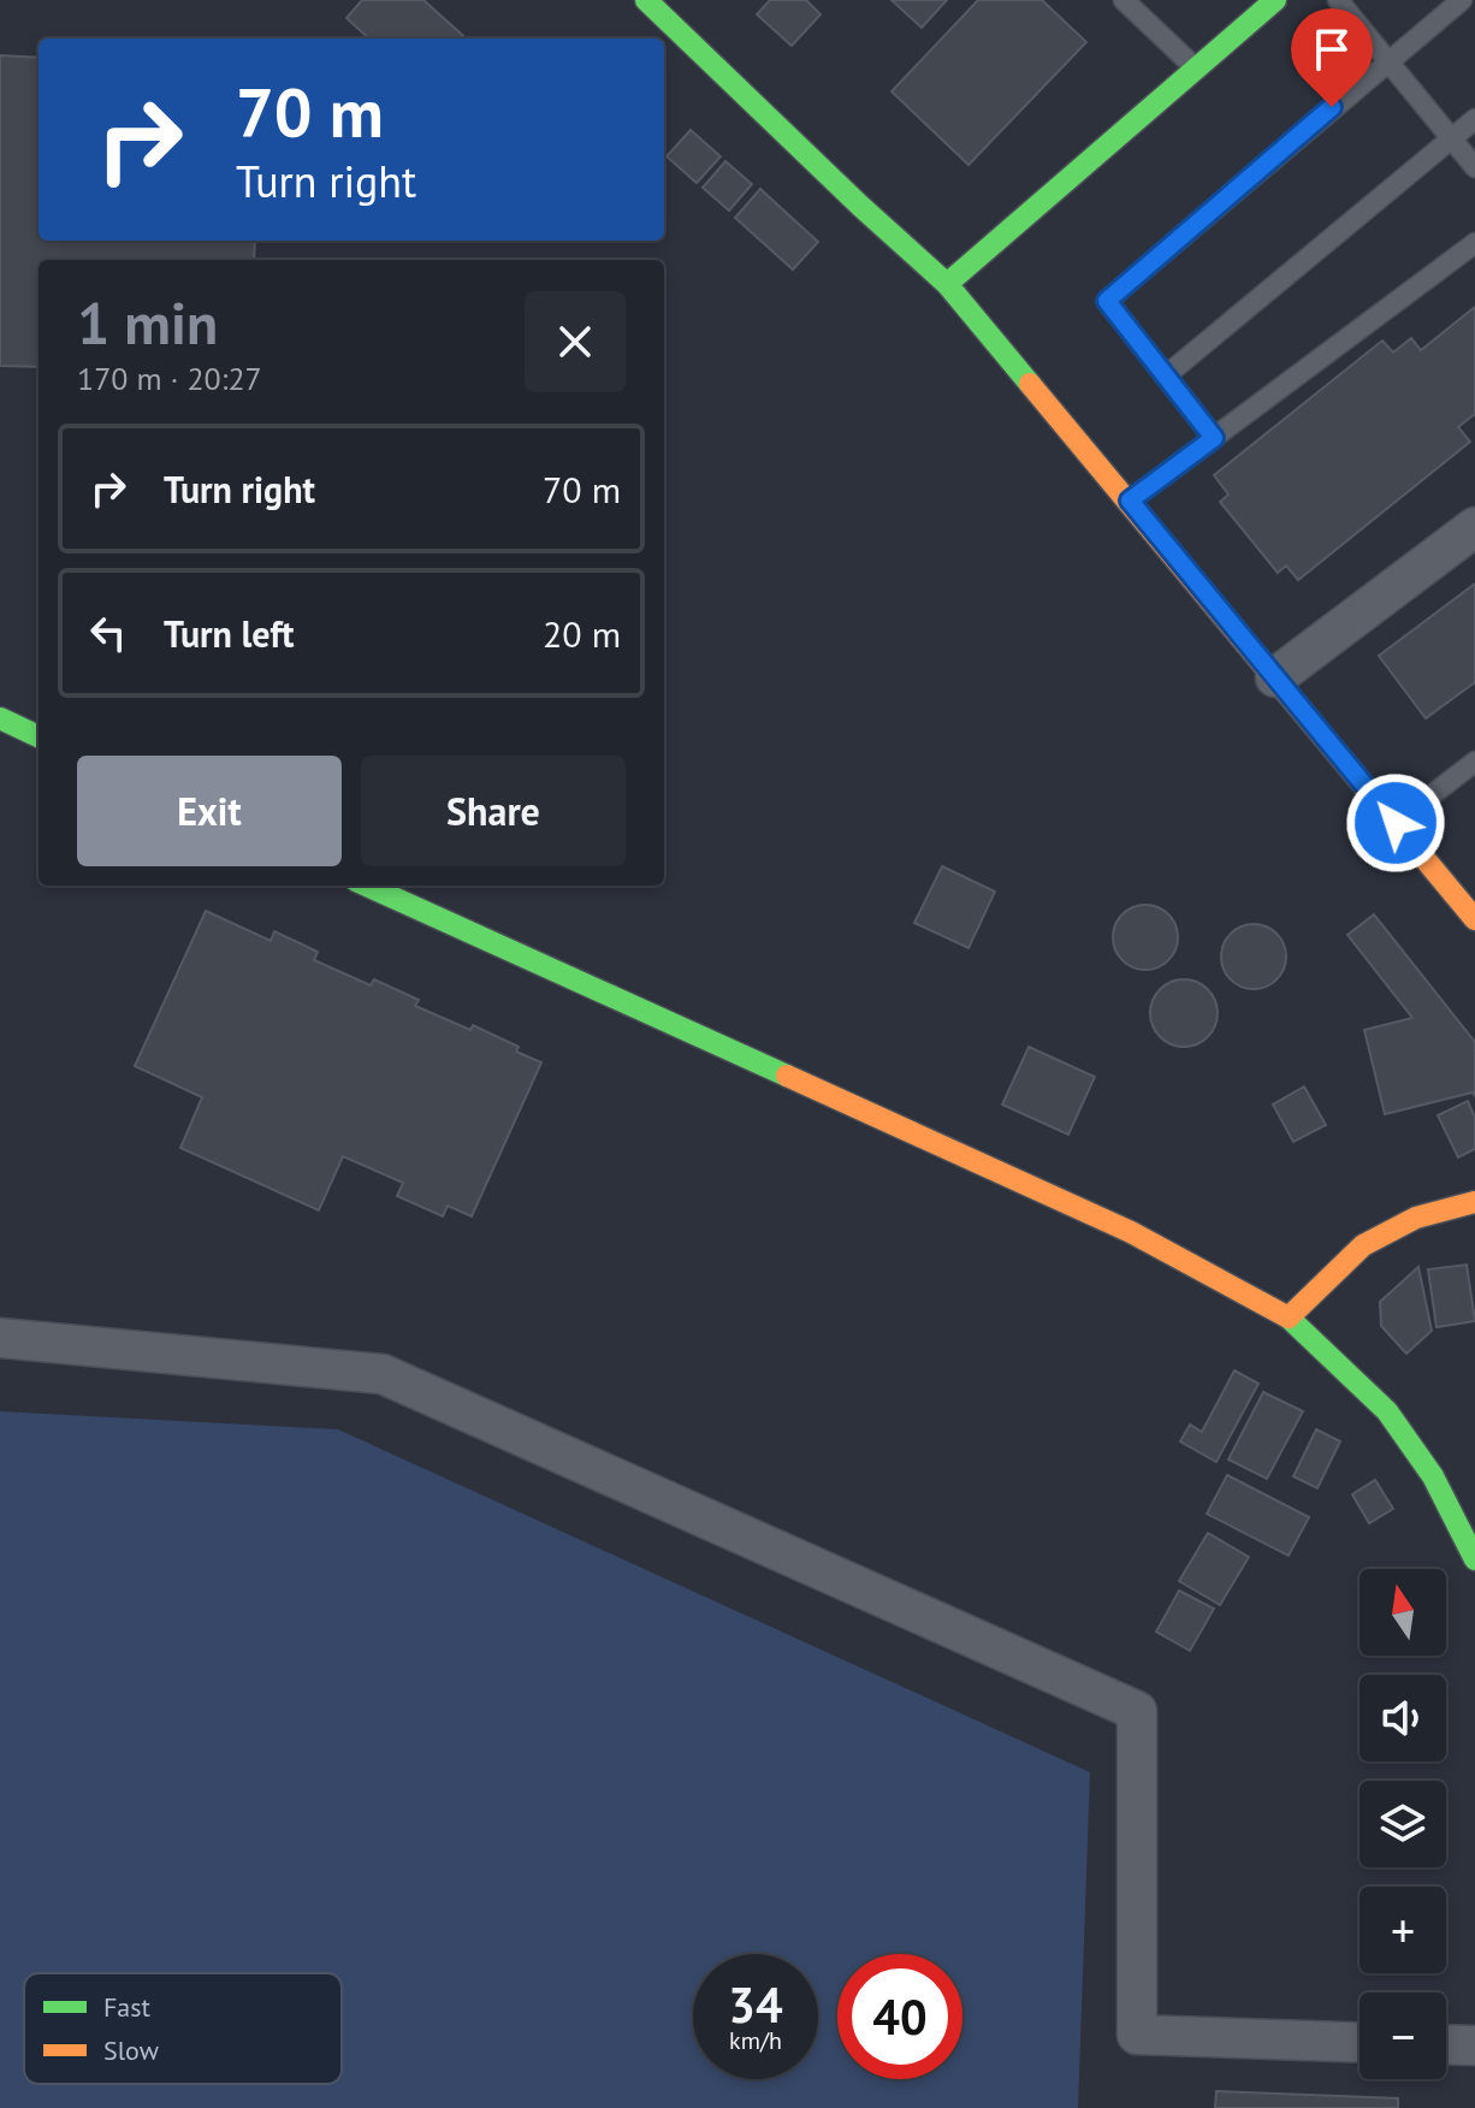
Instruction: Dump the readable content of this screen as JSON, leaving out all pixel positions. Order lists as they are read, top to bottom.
{
  "legend": ["Fast", "Slow"],
  "north": "top",
  "page": {
    "turn": ["70 m", "Turn right"],
    "heading": ["1 min", "170 m · 20:27"],
    "list": [
      {
        "name": "Turn right",
        "value": "70 m"
      },
      {
        "name": "Turn left",
        "value": "20 m"
      }
    ],
    "buttons": ["Exit", "Share"],
    "map_buttons": ["+", "−"],
    "speed": "34 km/h",
    "limit": "40"
  }
}
